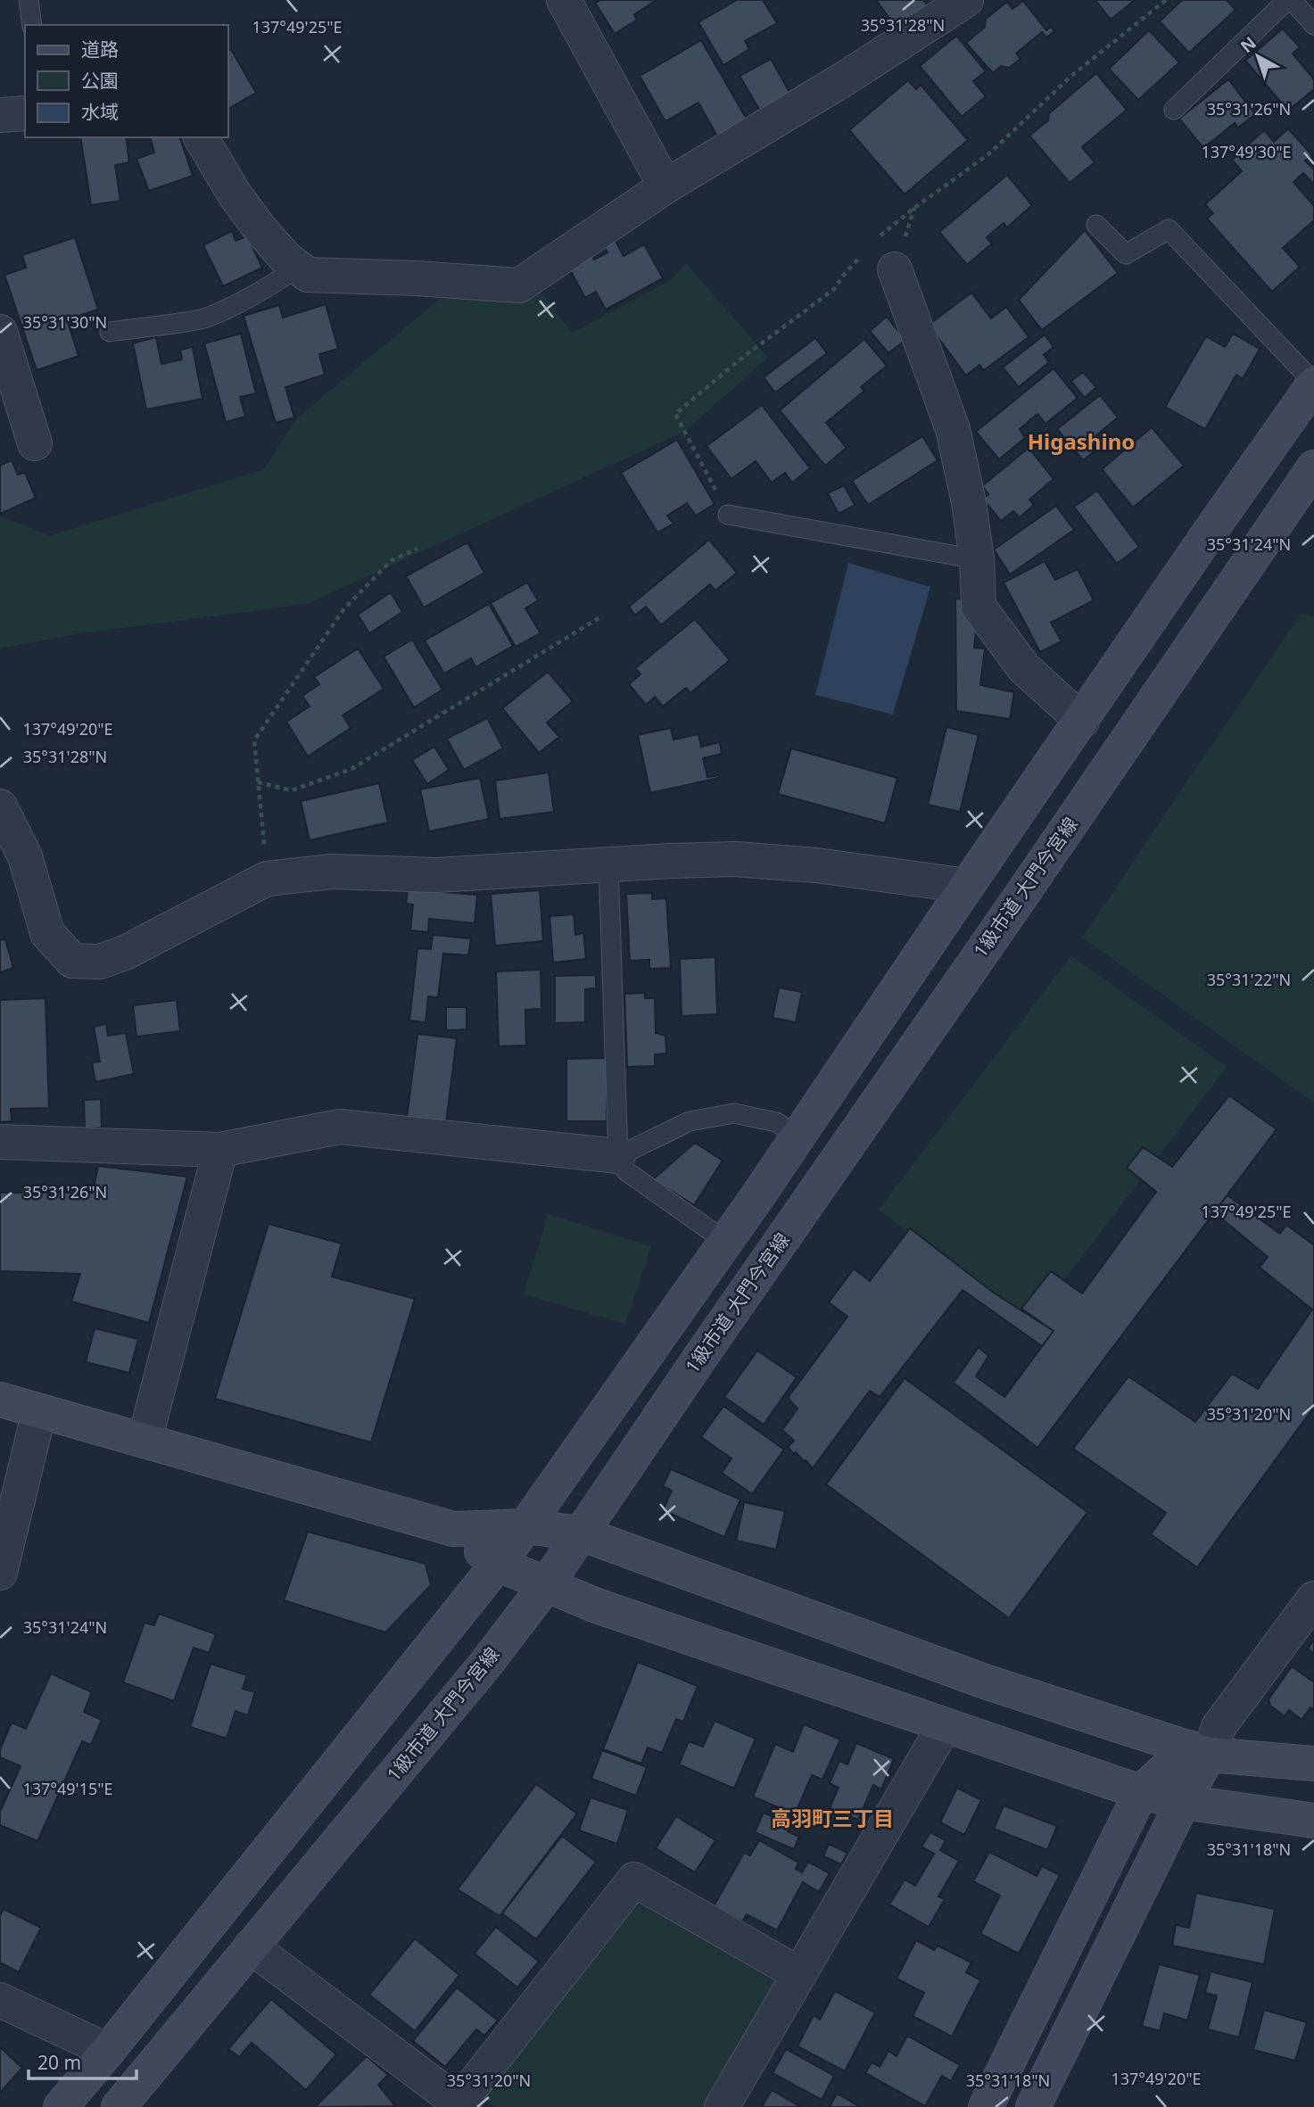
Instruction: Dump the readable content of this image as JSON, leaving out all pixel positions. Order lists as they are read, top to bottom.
{
  "streets": {
    "street": ["1級市道 大門今宮線"]
  },
  "districts": ["Higashino", "高羽町三丁目"],
  "legend": ["道路", "公園", "水域"],
  "scale_bar": "20 m",
  "north": "top left",
  "coordinates": [
    "35°31'28\"N",
    "137°49'25\"E",
    "35°31'26\"N",
    "137°49'30\"E",
    "35°31'30\"N",
    "35°31'24\"N",
    "137°49'20\"E",
    "35°31'22\"N",
    "35°31'20\"N",
    "137°49'15\"E",
    "35°31'18\"N"
  ]
}
